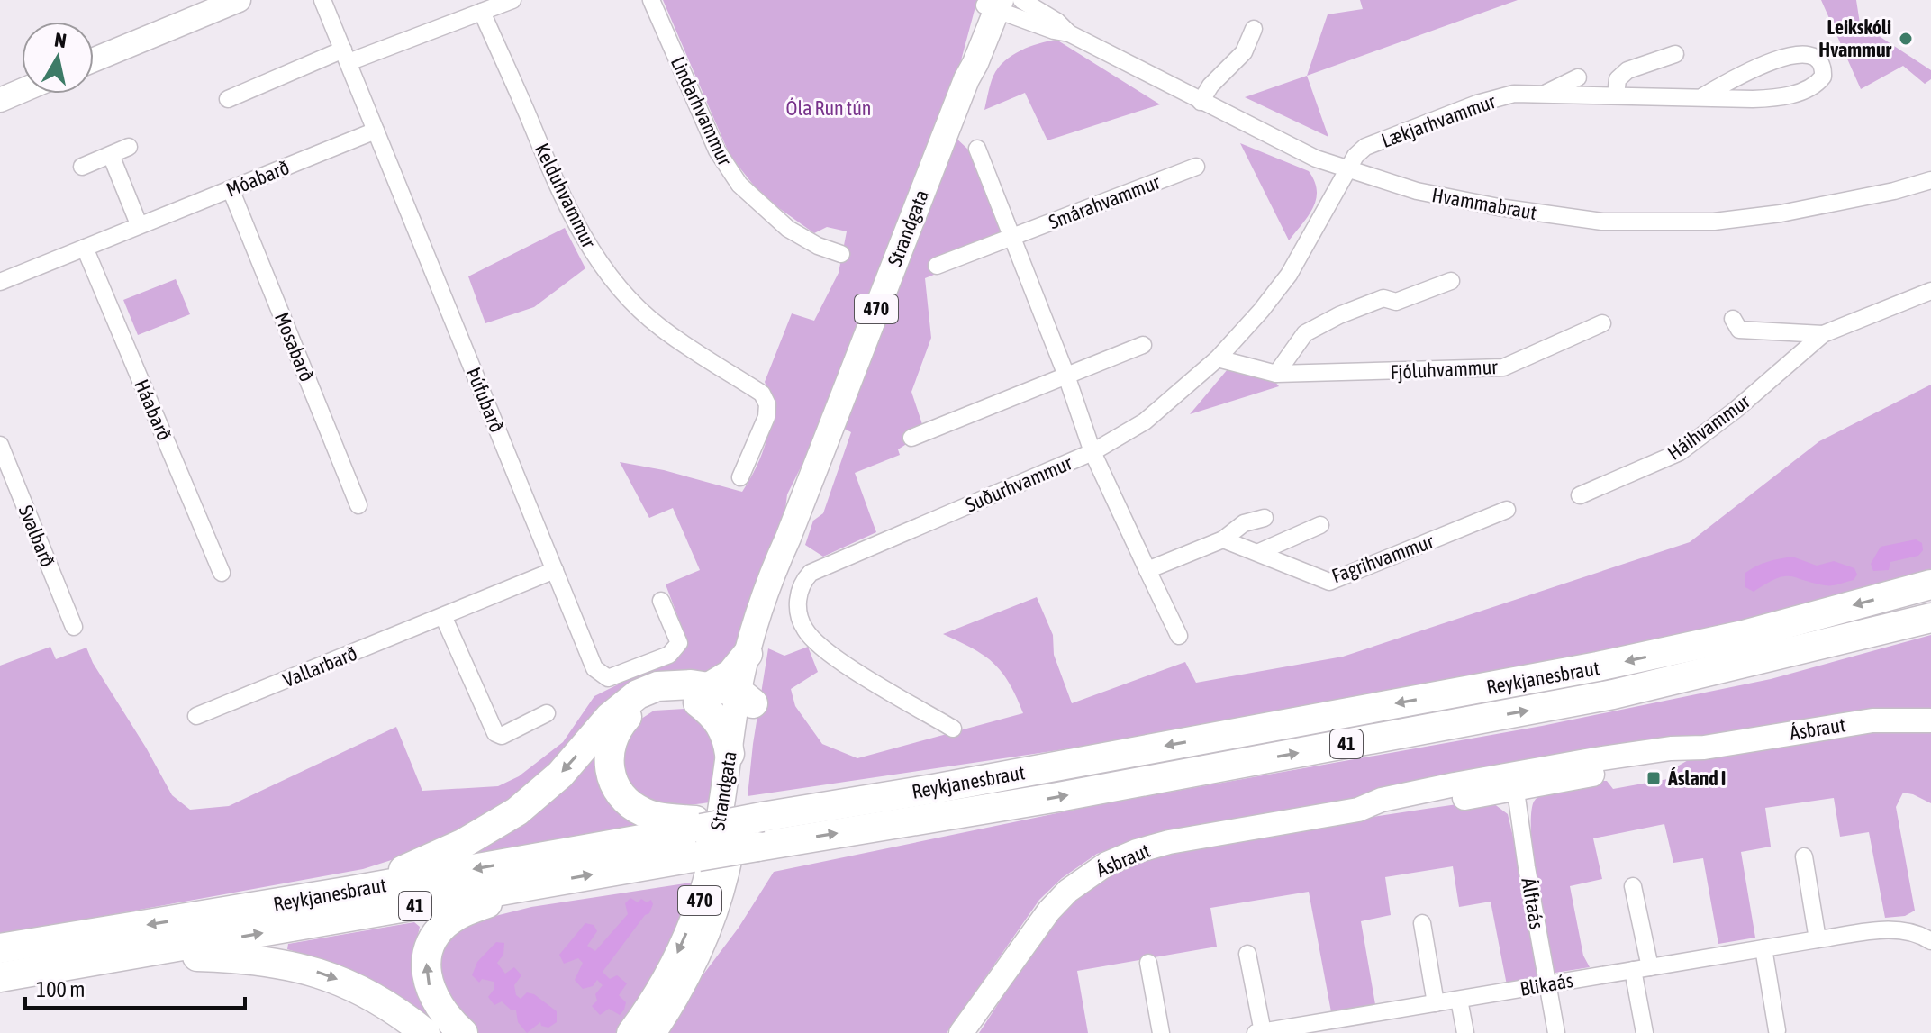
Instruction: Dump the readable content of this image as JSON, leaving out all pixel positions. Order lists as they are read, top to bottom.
{
  "streets": {
    "highway": ["Reykjanesbraut", "41"],
    "main road": ["Strandgata", "470"],
    "street": [
      "Lindarhvammur",
      "Lækjarhvammur",
      "Móabarð",
      "Kelduhvammur",
      "Smárahvammur",
      "Hvammabraut",
      "Mosabarð",
      "Fjóluhvammur",
      "Þúfubarð",
      "Háabarð",
      "Háihvammur",
      "Suðurhvammur",
      "Svalbarð",
      "Fagrihvammur",
      "Vallarbarð",
      "Ásbraut",
      "Álftaás",
      "Blikaás"
    ]
  },
  "crossings": [
    ["Lækjarhvammur", "Hvammabraut"],
    ["Lækjarhvammur", "Suðurhvammur"],
    ["Móabarð", "Mosabarð"],
    ["Móabarð", "Þúfubarð"],
    ["Móabarð", "Háabarð"],
    ["Hvammabraut", "Strandgata"],
    ["Hvammabraut", "Suðurhvammur"],
    ["Fjóluhvammur", "Suðurhvammur"],
    ["Þúfubarð", "Vallarbarð"],
    ["Ásbraut", "Álftaás"],
    ["Álftaás", "Blikaás"]
  ],
  "parks": ["Óla Run tún"],
  "places": {
    "other": ["Leikskóli Hvammur"],
    "transit": ["Ásland I"]
  },
  "scale_bar": "100 m",
  "north": "top"
}
